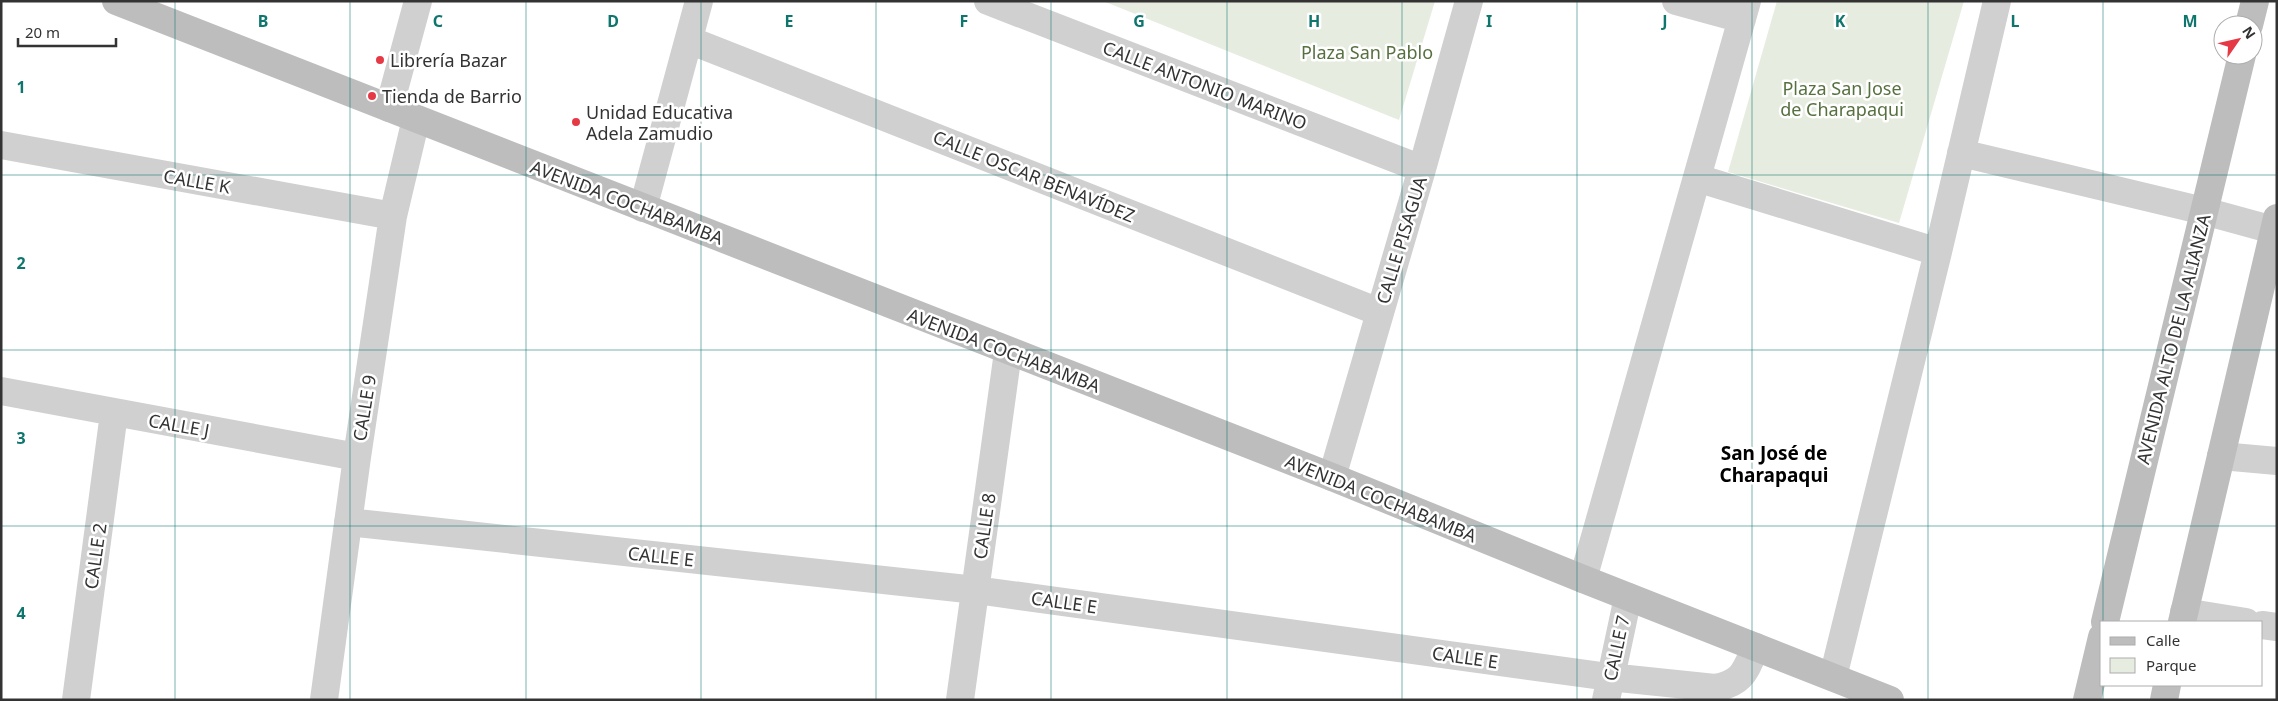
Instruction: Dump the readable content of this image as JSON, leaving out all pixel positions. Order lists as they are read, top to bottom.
{
  "streets": {
    "street": [
      "CALLE ANTONIO MARINO",
      "CALLE OSCAR BENAVÍDEZ",
      "CALLE K",
      "AVENIDA COCHABAMBA",
      "CALLE PISAGUA",
      "AVENIDA ALTO DE LA ALIANZA",
      "CALLE 9",
      "CALLE J",
      "CALLE 8",
      "CALLE 2",
      "CALLE E",
      "CALLE 7"
    ]
  },
  "crossings": [
    ["CALLE ANTONIO MARINO", "CALLE PISAGUA"],
    ["CALLE OSCAR BENAVÍDEZ", "CALLE PISAGUA"],
    ["CALLE K", "CALLE 9"],
    ["AVENIDA COCHABAMBA", "CALLE PISAGUA"],
    ["AVENIDA COCHABAMBA", "CALLE 9"],
    ["AVENIDA COCHABAMBA", "CALLE 8"],
    ["AVENIDA COCHABAMBA", "CALLE E"],
    ["AVENIDA COCHABAMBA", "CALLE 7"],
    ["CALLE 9", "CALLE J"],
    ["CALLE 9", "CALLE E"],
    ["CALLE J", "CALLE 2"],
    ["CALLE 8", "CALLE E"],
    ["CALLE E", "CALLE 7"]
  ],
  "districts": ["San José de Charapaqui"],
  "parks": ["Plaza San Pablo", "Plaza San Jose de Charapaqui"],
  "places": ["Librería Bazar", "Tienda de Barrio", "Unidad Educativa Adela Zamudio"],
  "legend": ["Calle", "Parque"],
  "scale_bar": "20 m",
  "north": "top right",
  "grid": {
    "columns": [
      "B",
      "C",
      "D",
      "E",
      "F",
      "G",
      "H",
      "I",
      "J",
      "K",
      "L",
      "M"
    ],
    "rows": [
      "1",
      "2",
      "3",
      "4"
    ]
  }
}
